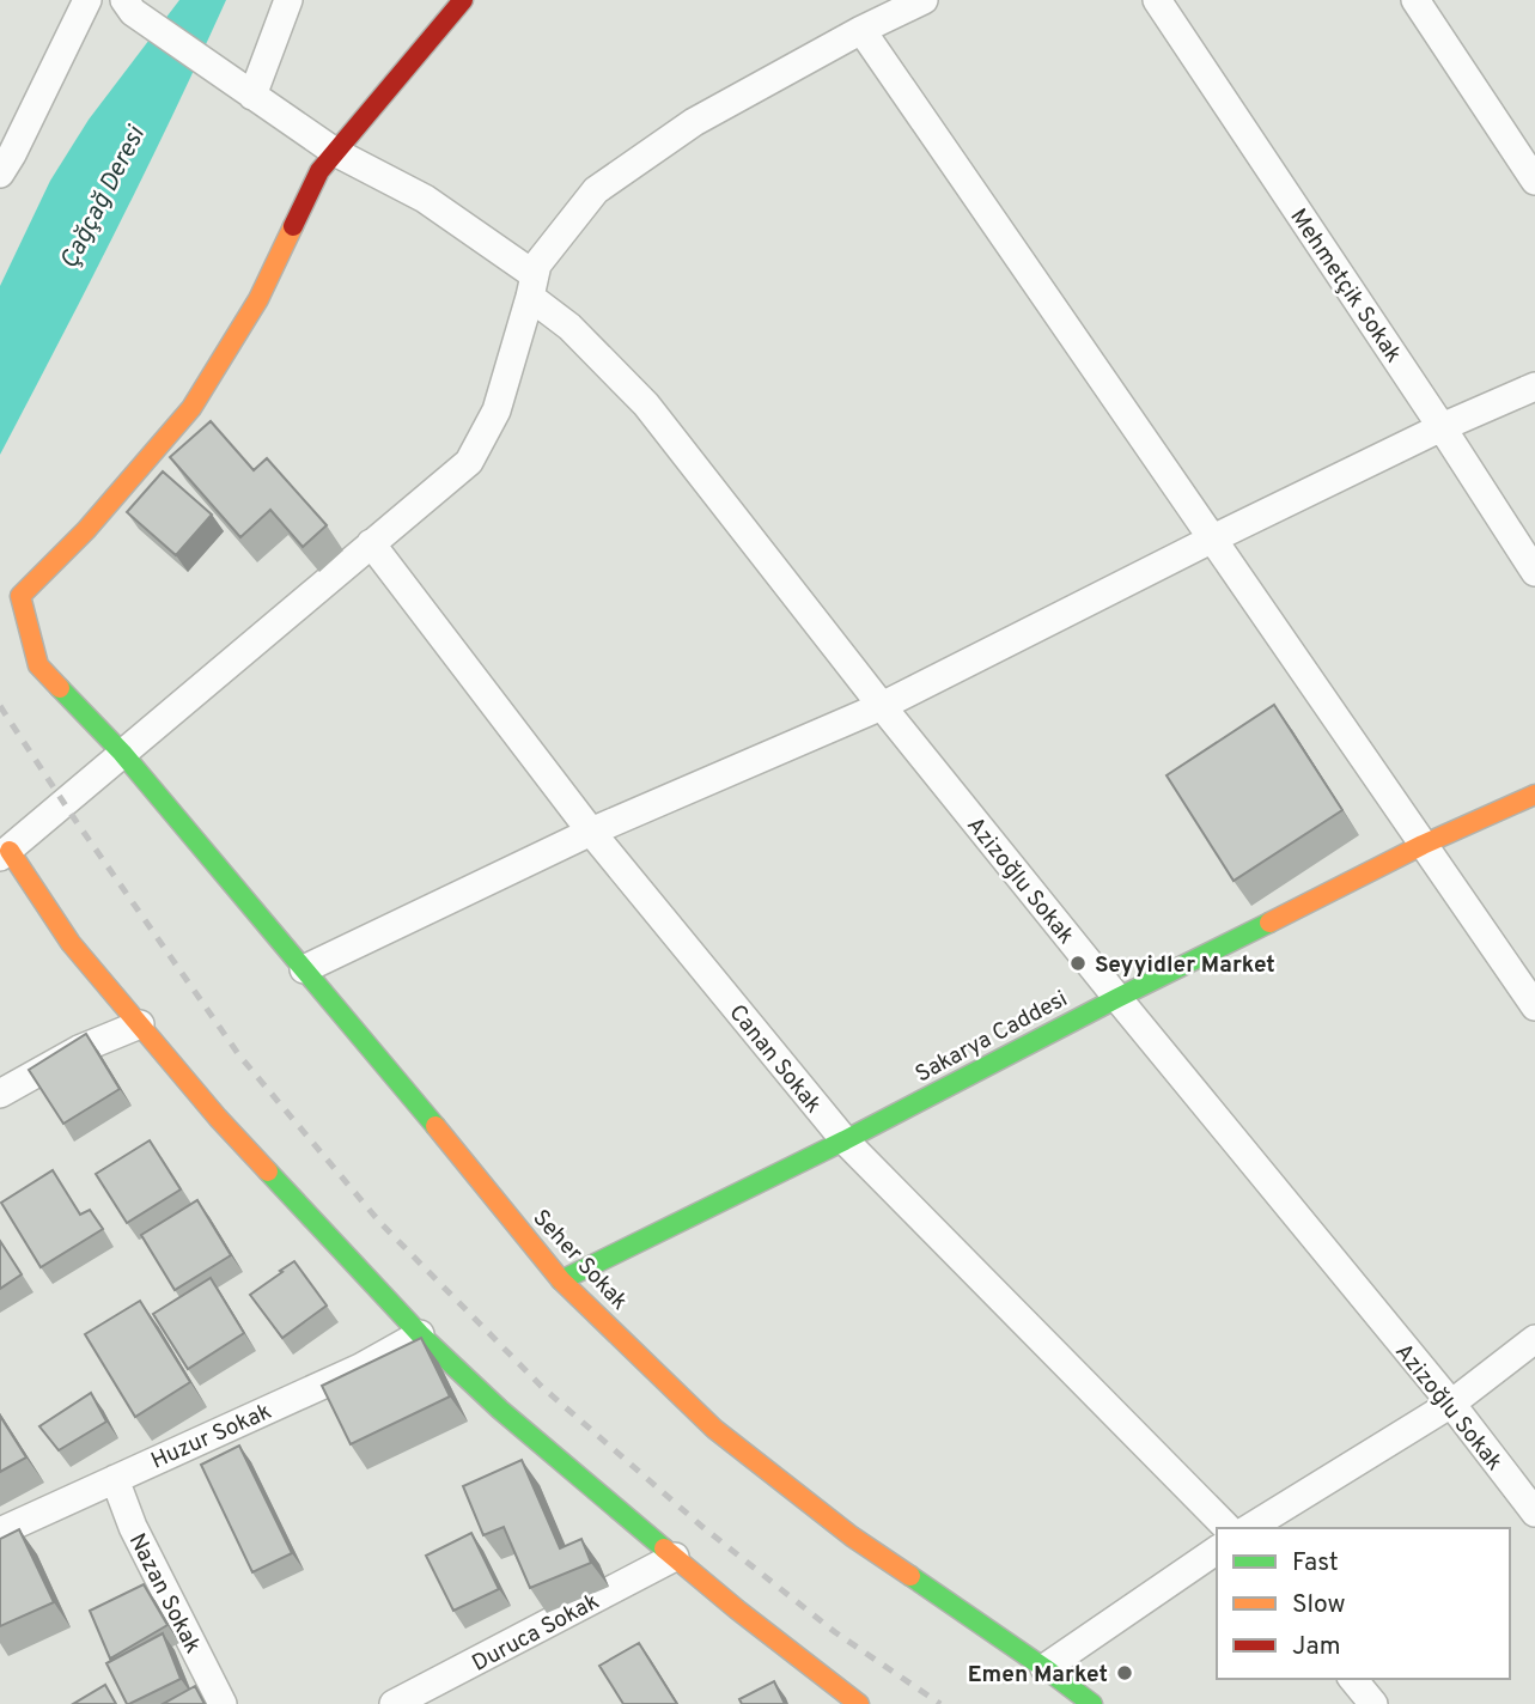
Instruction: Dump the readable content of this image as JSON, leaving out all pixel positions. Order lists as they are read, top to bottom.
{
  "streets": {
    "street": [
      "Mehmetçik Sokak",
      "Azizoğlu Sokak",
      "Sakarya Caddesi",
      "Canan Sokak",
      "Seher Sokak",
      "Huzur Sokak",
      "Nazan Sokak",
      "Duruca Sokak"
    ]
  },
  "crossings": [
    ["Azizoğlu Sokak", "Sakarya Caddesi"],
    ["Azizoğlu Sokak", "Seher Sokak"],
    ["Sakarya Caddesi", "Canan Sokak"],
    ["Sakarya Caddesi", "Seher Sokak"],
    ["Huzur Sokak", "Nazan Sokak"]
  ],
  "water": ["Çağçağ Deresi"],
  "places": ["Seyyidler Market", "Emen Market"],
  "legend": ["Fast", "Slow", "Jam"]
}
